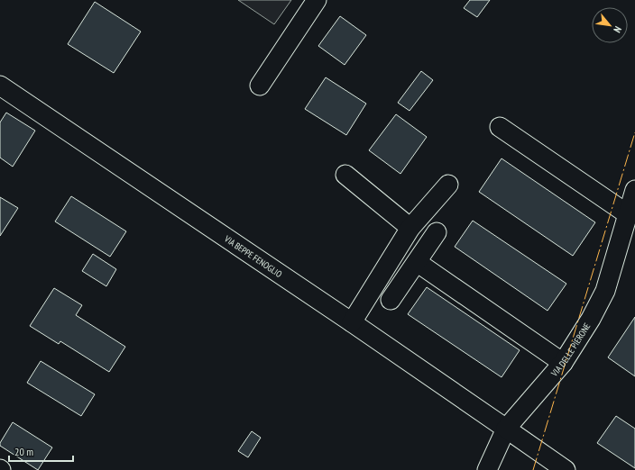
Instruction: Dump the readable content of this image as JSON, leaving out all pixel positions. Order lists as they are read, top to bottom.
{
  "streets": {
    "street": ["VIA BEPPE FENOGLIO", "VIA DELLE PIERONE"]
  },
  "crossings": [
    ["VIA BEPPE FENOGLIO", "VIA DELLE PIERONE"]
  ],
  "scale_bar": "20 m",
  "north": "bottom right"
}
